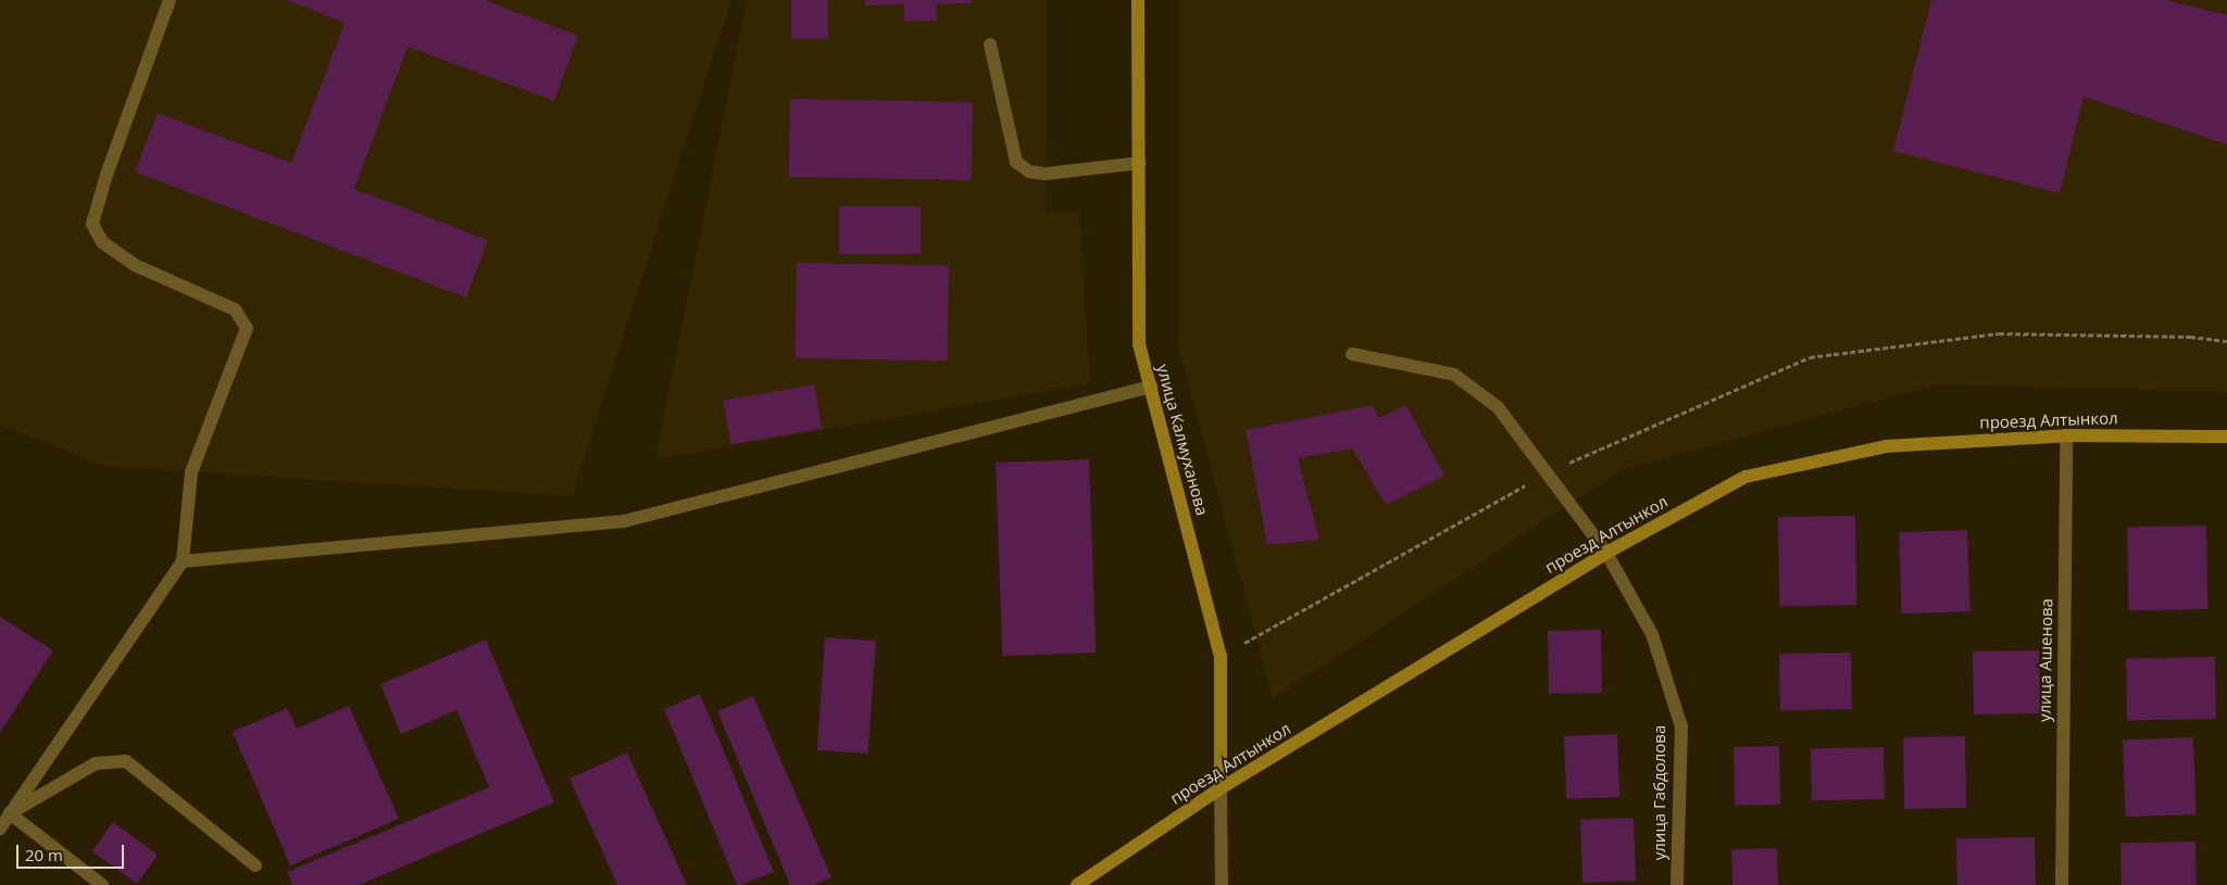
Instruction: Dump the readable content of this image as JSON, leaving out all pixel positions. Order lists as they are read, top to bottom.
{
  "streets": {
    "main road": ["проезд Алтынкол", "улица Калмуханова"],
    "street": ["улица Ашенова", "улица Габдолова"]
  },
  "crossings": [
    ["проезд Алтынкол", "улица Калмуханова"],
    ["проезд Алтынкол", "улица Ашенова"],
    ["проезд Алтынкол", "улица Габдолова"]
  ],
  "scale_bar": "20 m"
}
